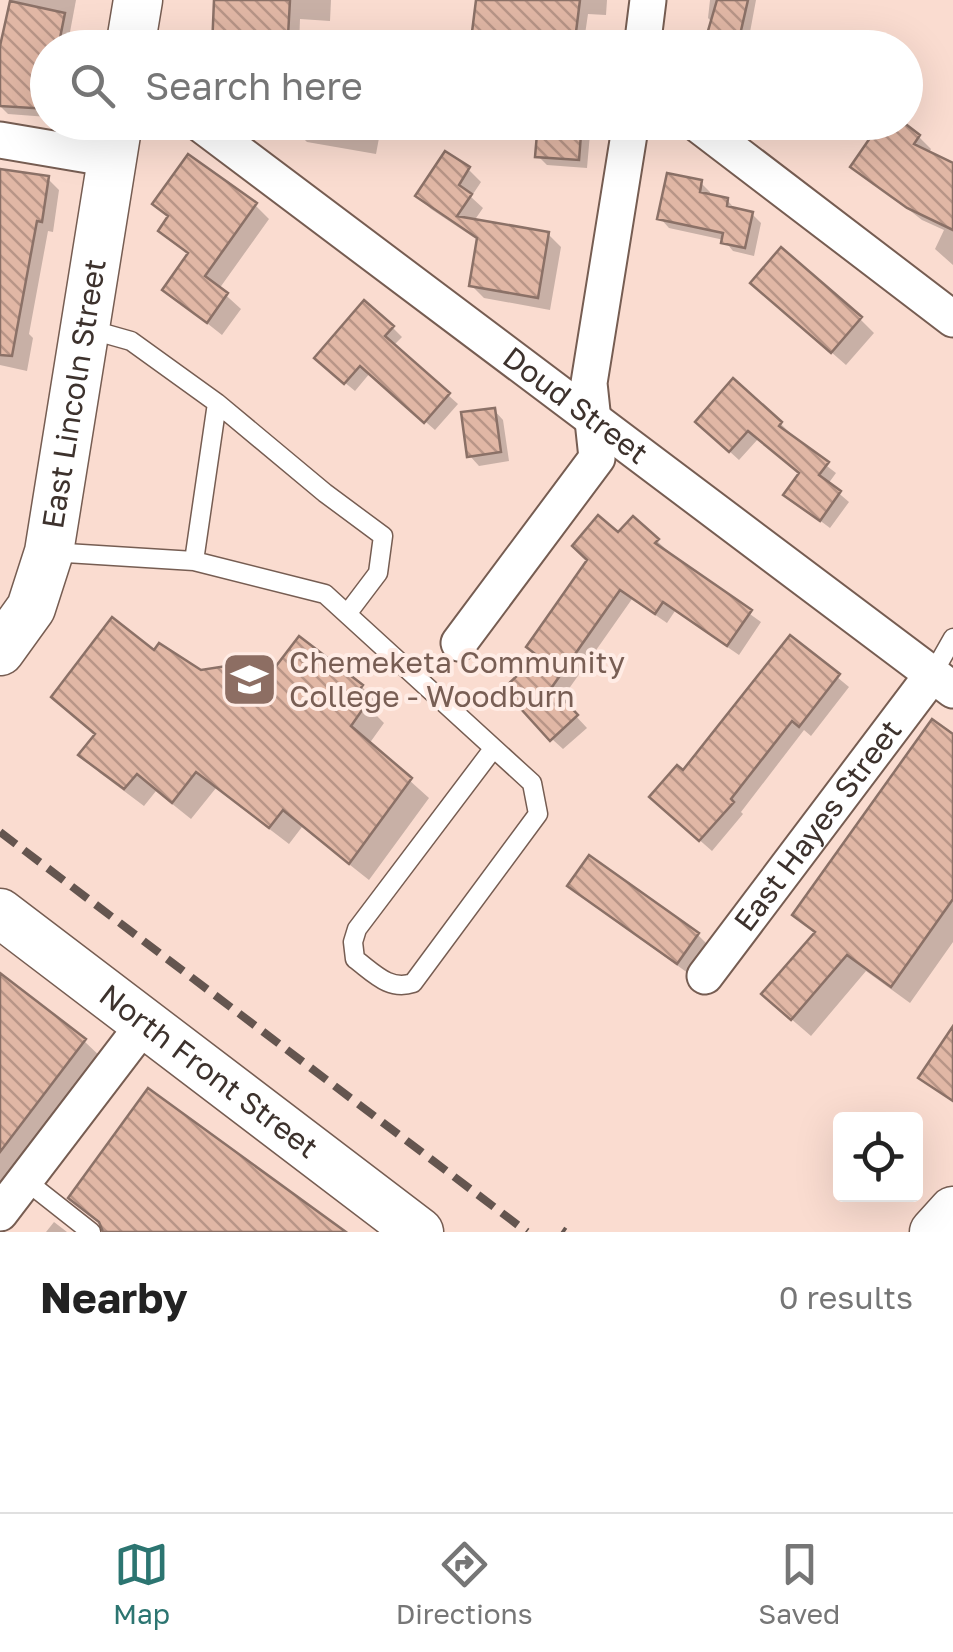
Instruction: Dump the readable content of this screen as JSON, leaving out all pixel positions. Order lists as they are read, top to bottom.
{
  "streets": {
    "street": [
      "East Lincoln Street",
      "Doud Street",
      "East Hayes Street",
      "North Front Street"
    ]
  },
  "crossings": [
    ["Doud Street", "East Hayes Street"]
  ],
  "places": {
    "school or university": ["Chemeketa Community College - Woodburn"]
  },
  "page": {
    "search": "Search here",
    "heading": ["Nearby", "0 results"],
    "nav": ["Map", "Directions", "Saved"]
  }
}
